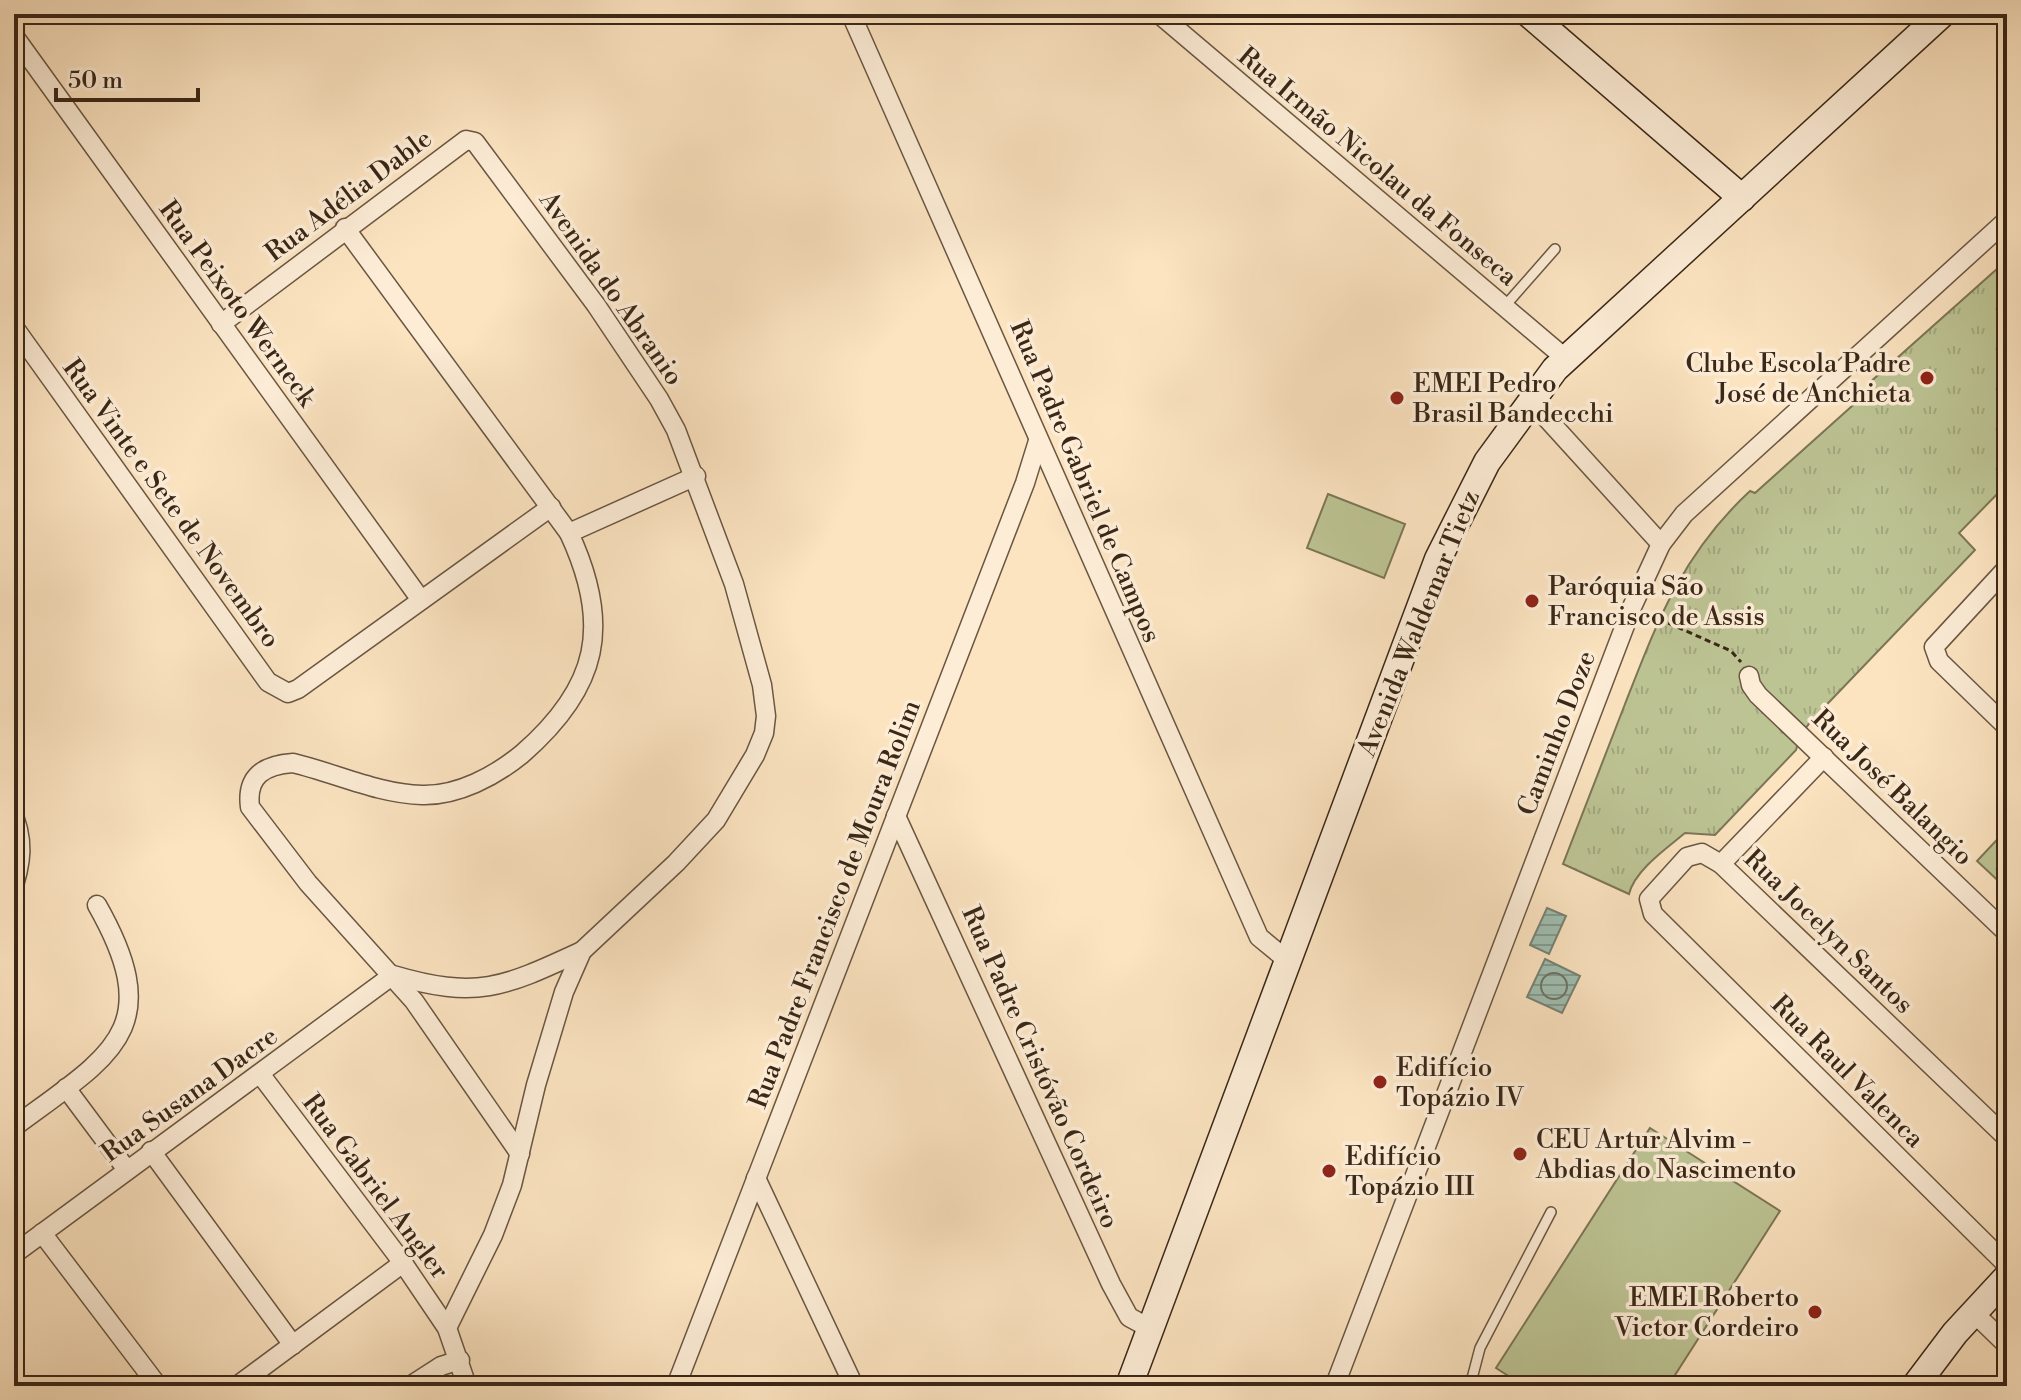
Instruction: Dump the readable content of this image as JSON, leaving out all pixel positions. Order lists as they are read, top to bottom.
{
  "streets": {
    "street": [
      "Rua Irmão Nicolau da Fonseca",
      "Rua Adélia Dable",
      "Avenida do Abranio",
      "Rua Peixoto Werneck",
      "Rua Padre Gabriel de Campos",
      "Rua Vinte e Sete de Novembro",
      "Avenida Waldemar Tietz",
      "Caminho Doze",
      "Rua José Balangio",
      "Rua Padre Francisco de Moura Rolim",
      "Rua Jocelyn Santos",
      "Rua Padre Cristóvão Cordeiro",
      "Rua Raul Valenca",
      "Rua Susana Dacre",
      "Rua Gabriel Angler"
    ]
  },
  "crossings": [
    ["Rua Irmão Nicolau da Fonseca", "Avenida Waldemar Tietz"],
    ["Rua Adélia Dable", "Avenida do Abranio"],
    ["Rua Adélia Dable", "Rua Peixoto Werneck"],
    ["Rua Peixoto Werneck", "Rua Vinte e Sete de Novembro"],
    ["Rua Padre Gabriel de Campos", "Avenida Waldemar Tietz"],
    ["Rua Padre Gabriel de Campos", "Rua Padre Francisco de Moura Rolim"],
    ["Avenida Waldemar Tietz", "Rua Padre Cristóvão Cordeiro"],
    ["Rua José Balangio", "Rua Jocelyn Santos"],
    ["Rua Padre Francisco de Moura Rolim", "Rua Padre Cristóvão Cordeiro"],
    ["Rua Jocelyn Santos", "Rua Raul Valenca"],
    ["Rua Susana Dacre", "Rua Gabriel Angler"]
  ],
  "places": [
    "Clube Escola Padre José de Anchieta",
    "EMEI Pedro Brasil Bandecchi",
    "Paróquia São Francisco de Assis",
    "Edifício Topázio IV",
    "CEU Artur Alvim - Abdias do Nascimento",
    "Edifício Topázio III",
    "EMEI Roberto Victor Cordeiro"
  ],
  "scale_bar": "50 m"
}
